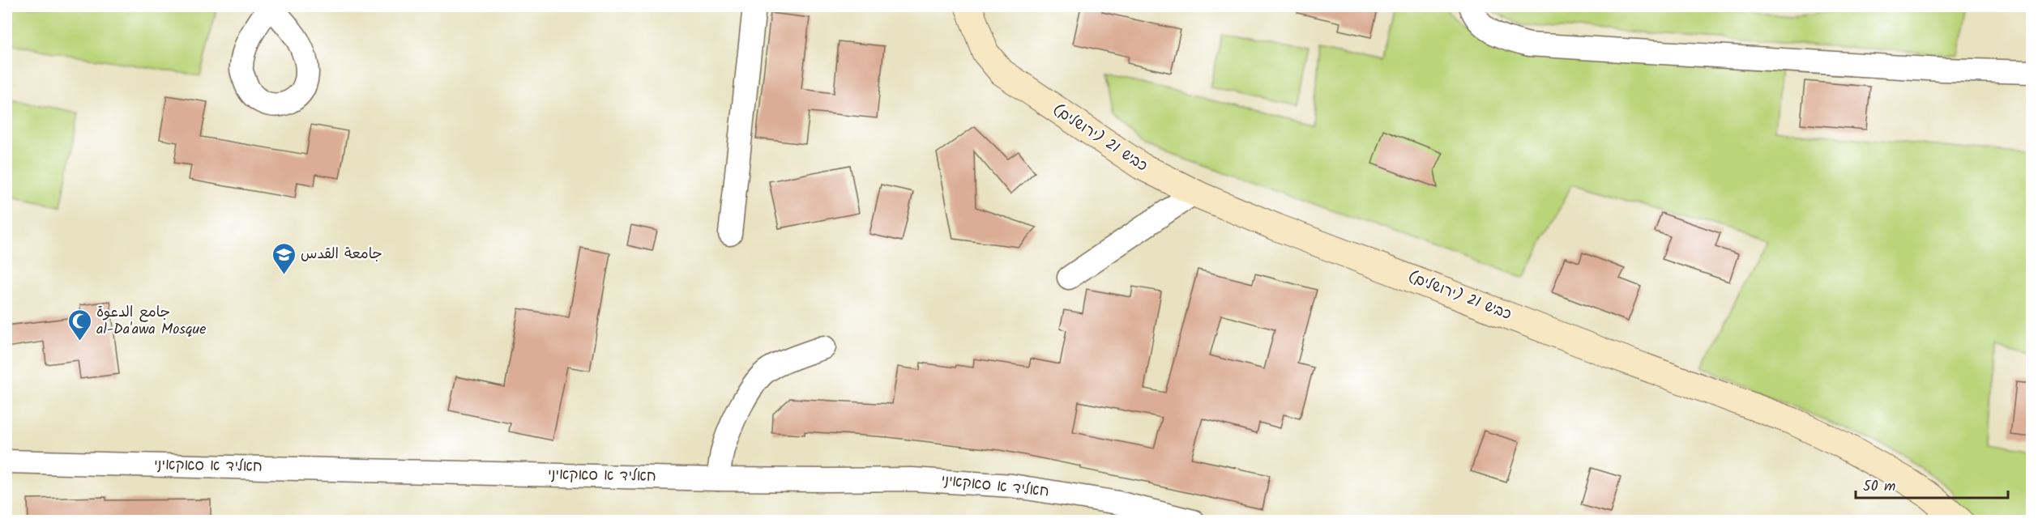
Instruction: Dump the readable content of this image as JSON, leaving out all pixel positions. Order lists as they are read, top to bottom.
{
  "streets": {
    "main road": ["כביש 21 (ירושלים)"],
    "street": ["חאליד א סאקאיני"]
  },
  "places": {
    "school or university": ["جامعة القدس"],
    "mosque": ["جامع الدعوة al-Da'awa Mosque"]
  },
  "scale_bar": "50 m"
}
